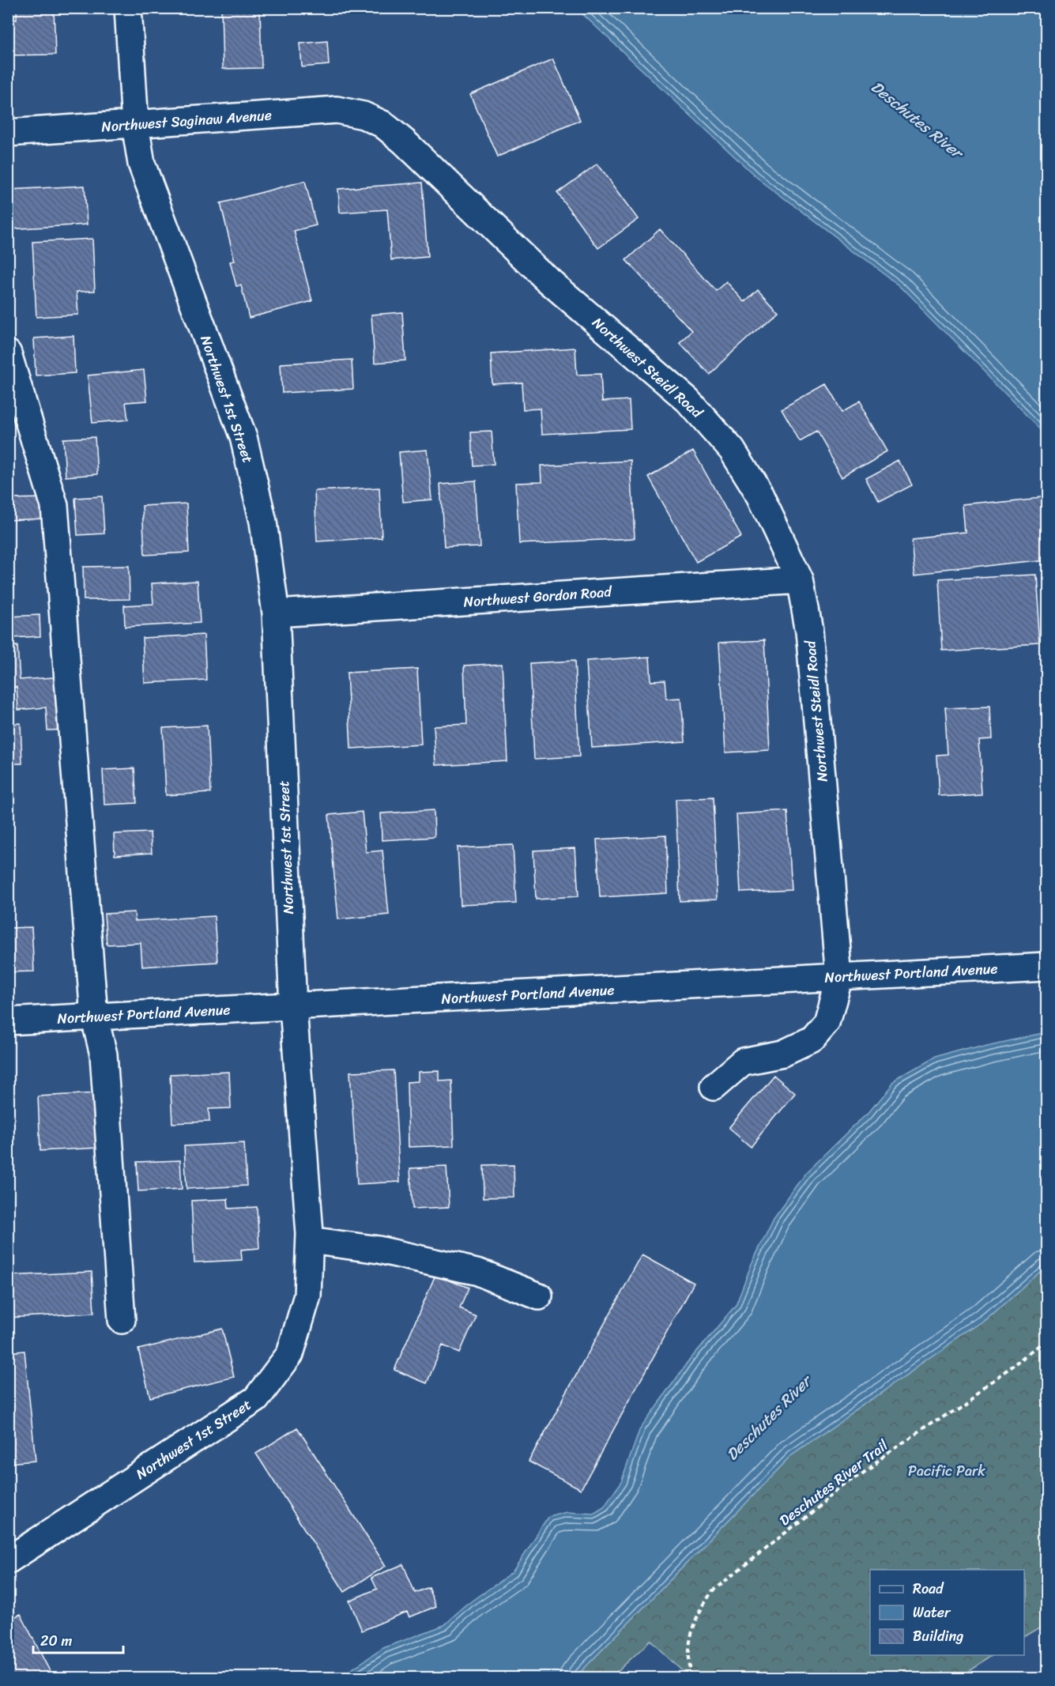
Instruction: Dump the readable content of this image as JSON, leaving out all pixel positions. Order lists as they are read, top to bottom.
{
  "streets": {
    "street": [
      "Northwest Saginaw Avenue",
      "Northwest Steidl Road",
      "Northwest 1st Street",
      "Northwest Gordon Road",
      "Northwest Portland Avenue"
    ],
    "path": ["Deschutes River Trail"]
  },
  "crossings": [
    ["Northwest Saginaw Avenue", "Northwest Steidl Road"],
    ["Northwest Saginaw Avenue", "Northwest 1st Street"],
    ["Northwest Steidl Road", "Northwest Gordon Road"],
    ["Northwest Steidl Road", "Northwest Portland Avenue"],
    ["Northwest 1st Street", "Northwest Gordon Road"],
    ["Northwest 1st Street", "Northwest Portland Avenue"]
  ],
  "water": ["Deschutes River"],
  "parks": ["Pacific Park"],
  "legend": ["Road", "Water", "Building"],
  "scale_bar": "20 m"
}
